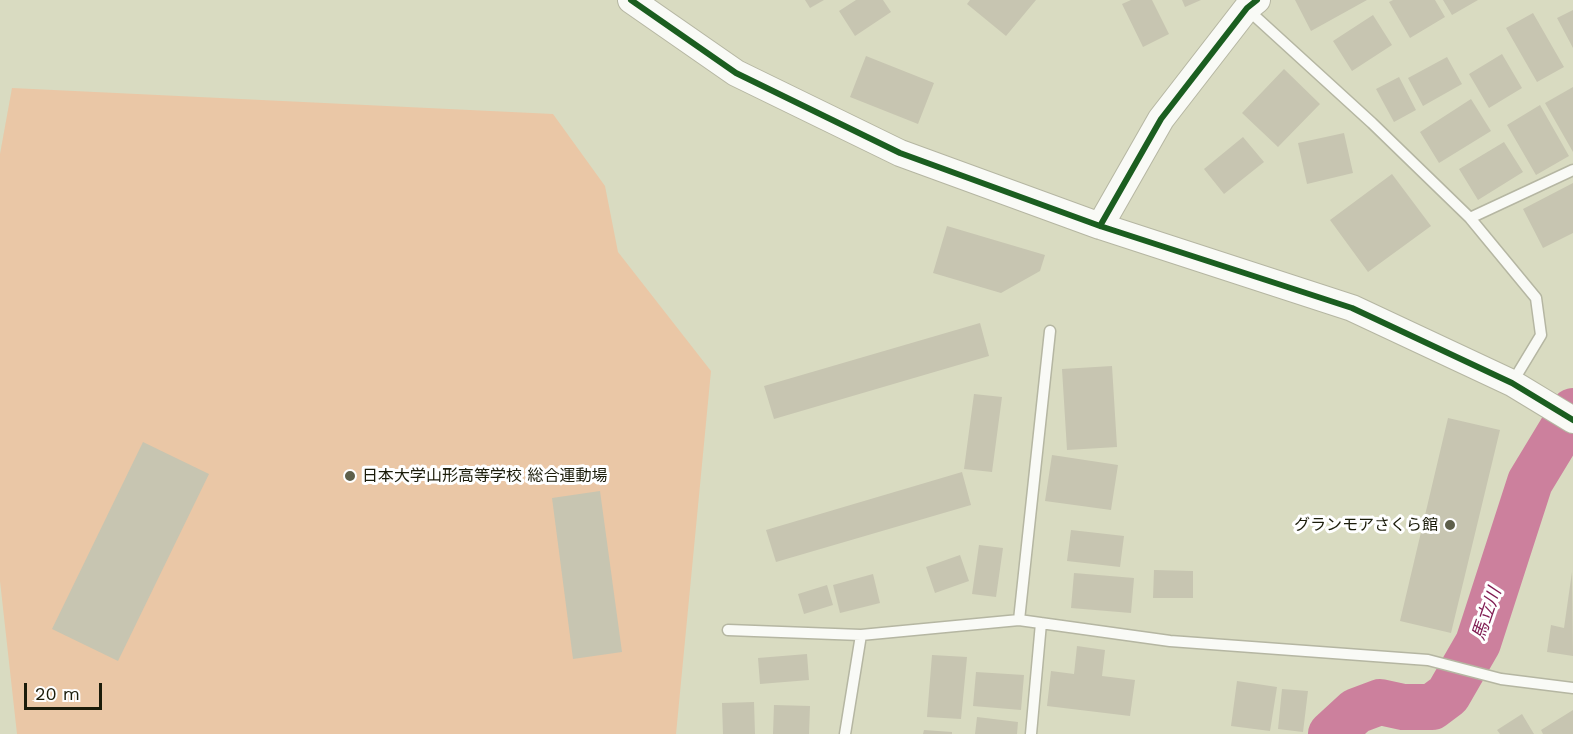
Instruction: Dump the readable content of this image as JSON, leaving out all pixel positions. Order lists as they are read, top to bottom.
{
  "water": ["馬立川"],
  "places": ["日本大学山形高等学校 総合運動場", "グランモアさくら館"],
  "scale_bar": "20 m"
}
